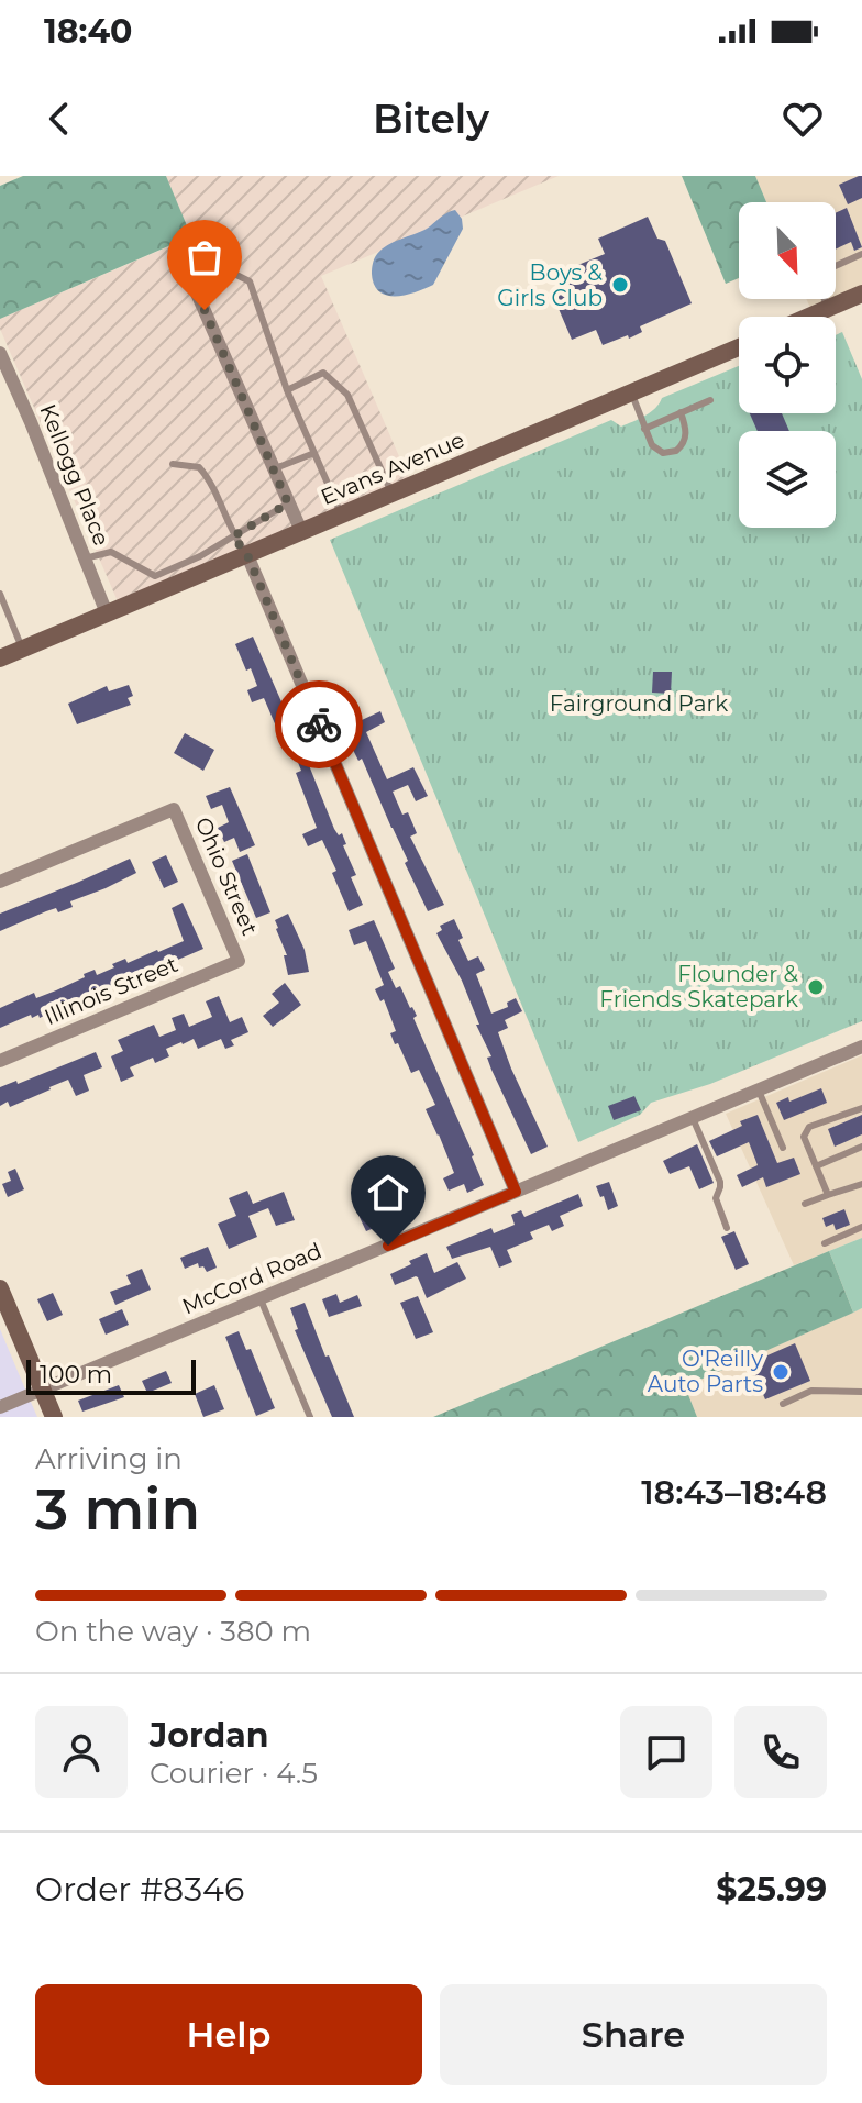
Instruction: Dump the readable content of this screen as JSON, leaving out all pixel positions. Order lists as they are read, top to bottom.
{
  "streets": {
    "street": [
      "Evans Avenue",
      "Kellogg Place",
      "Ohio Street",
      "Illinois Street",
      "McCord Road"
    ]
  },
  "crossings": [
    ["Evans Avenue", "Kellogg Place"],
    ["Ohio Street", "Illinois Street"]
  ],
  "parks": ["Fairground Park"],
  "places": ["Boys & Girls Club", "Flounder & Friends Skatepark", "O'Reilly Auto Parts"],
  "scale_bar": "100 m",
  "north": "bottom right",
  "page": {
    "status": "18:40",
    "header": "Bitely",
    "scale": "100 m",
    "heading": ["3 min", "Arriving in", "18:43–18:48"],
    "panel": [
      "Jordan",
      "Courier · 4.5",
      "Order #8346",
      "$25.99"
    ],
    "bar": "On the way · 380 m",
    "buttons": ["Help", "Share"]
  }
}
